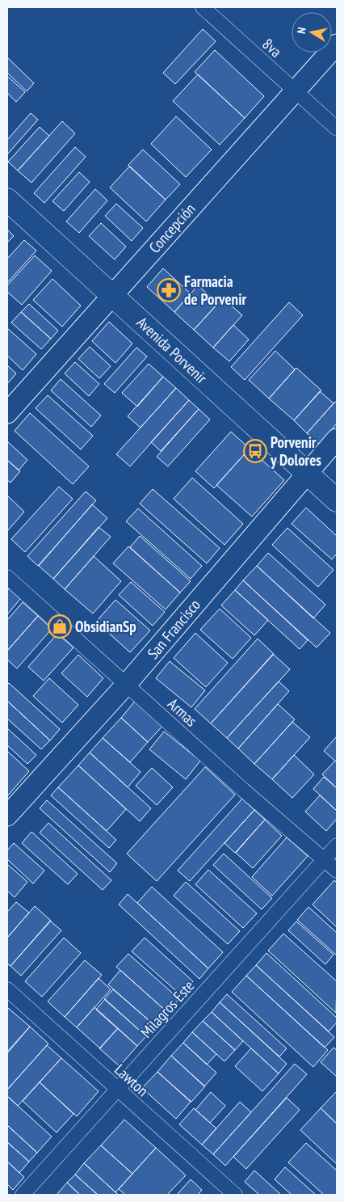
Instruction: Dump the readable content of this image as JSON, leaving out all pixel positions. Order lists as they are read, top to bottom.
{
  "streets": {
    "main road": ["Avenida Porvenir"],
    "street": [
      "8va",
      "Concepción",
      "San Francisco",
      "Armas",
      "Milagros Este",
      "Lawton"
    ]
  },
  "crossings": [
    ["8va", "Concepción"],
    ["Concepción", "Avenida Porvenir"],
    ["Avenida Porvenir", "San Francisco"],
    ["San Francisco", "Armas"],
    ["Armas", "Milagros Este"],
    ["Milagros Este", "Lawton"]
  ],
  "places": {
    "pharmacy": ["Farmacia de Porvenir"],
    "bus stop": ["Porvenir y Dolores"],
    "shop": ["ObsidianSp"]
  },
  "north": "left"
}
